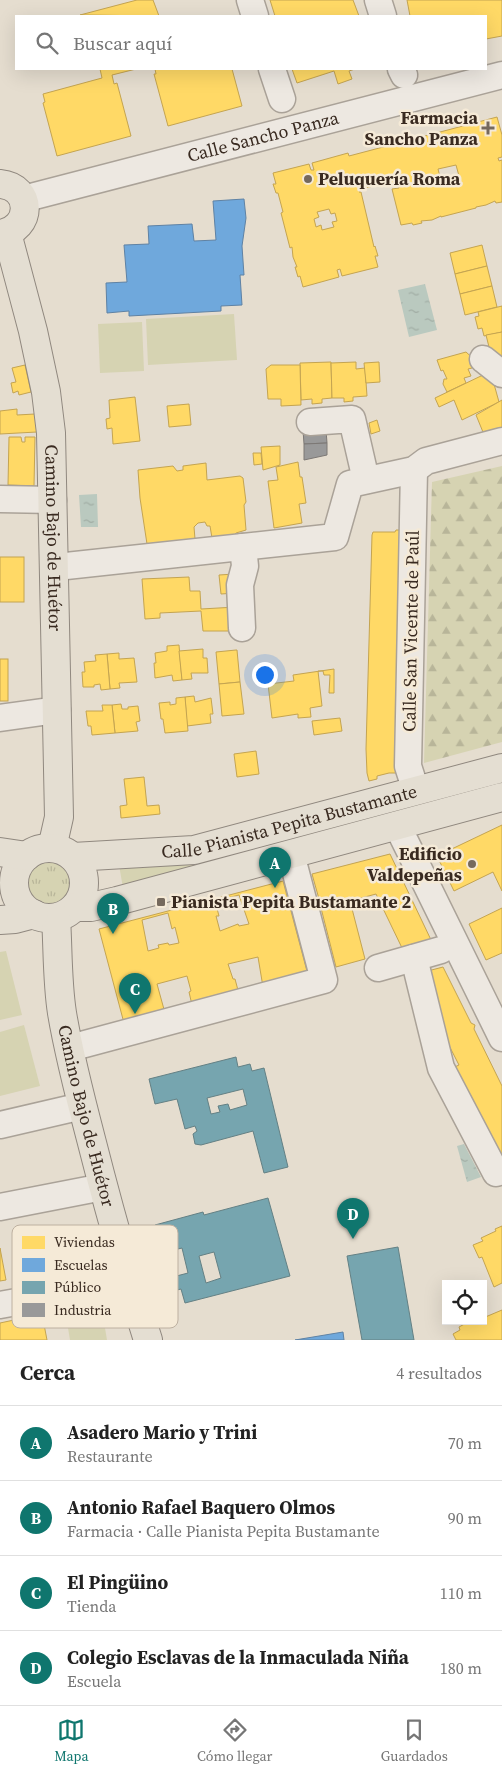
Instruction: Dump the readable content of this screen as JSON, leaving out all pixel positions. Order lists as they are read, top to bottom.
{
  "streets": {
    "main road": ["Camino Bajo de Huétor", "Calle Pianista Pepita Bustamante"],
    "street": ["Calle Sancho Panza", "Calle San Vicente de Paúl"]
  },
  "crossings": [
    ["Camino Bajo de Huétor", "Calle Pianista Pepita Bustamante"],
    ["Calle San Vicente de Paúl", "Calle Pianista Pepita Bustamante"]
  ],
  "places": {
    "health": ["Farmacia Sancho Panza"],
    "other": ["Peluquería Roma", "Edificio Valdepeñas"],
    "transit": ["Pianista Pepita Bustamante 2"]
  },
  "legend": [
    "Viviendas",
    "Escuelas",
    "Público",
    "Industria"
  ],
  "page": {
    "search": "Buscar aquí",
    "pins": [
      "A",
      "B",
      "C",
      "D"
    ],
    "heading": ["Cerca", "4 resultados"],
    "list": [
      {
        "mark": "A",
        "name": "Asadero Mario y Trini",
        "note": "Restaurante",
        "value": "70 m"
      },
      {
        "mark": "B",
        "name": "Antonio Rafael Baquero Olmos",
        "note": "Farmacia · Calle Pianista Pepita Bustamante",
        "value": "90 m"
      },
      {
        "mark": "C",
        "name": "El Pingüino",
        "note": "Tienda",
        "value": "110 m"
      },
      {
        "mark": "D",
        "name": "Colegio Esclavas de la Inmaculada Niña",
        "note": "Escuela",
        "value": "180 m"
      }
    ],
    "nav": ["Mapa", "Cómo llegar", "Guardados"]
  }
}
